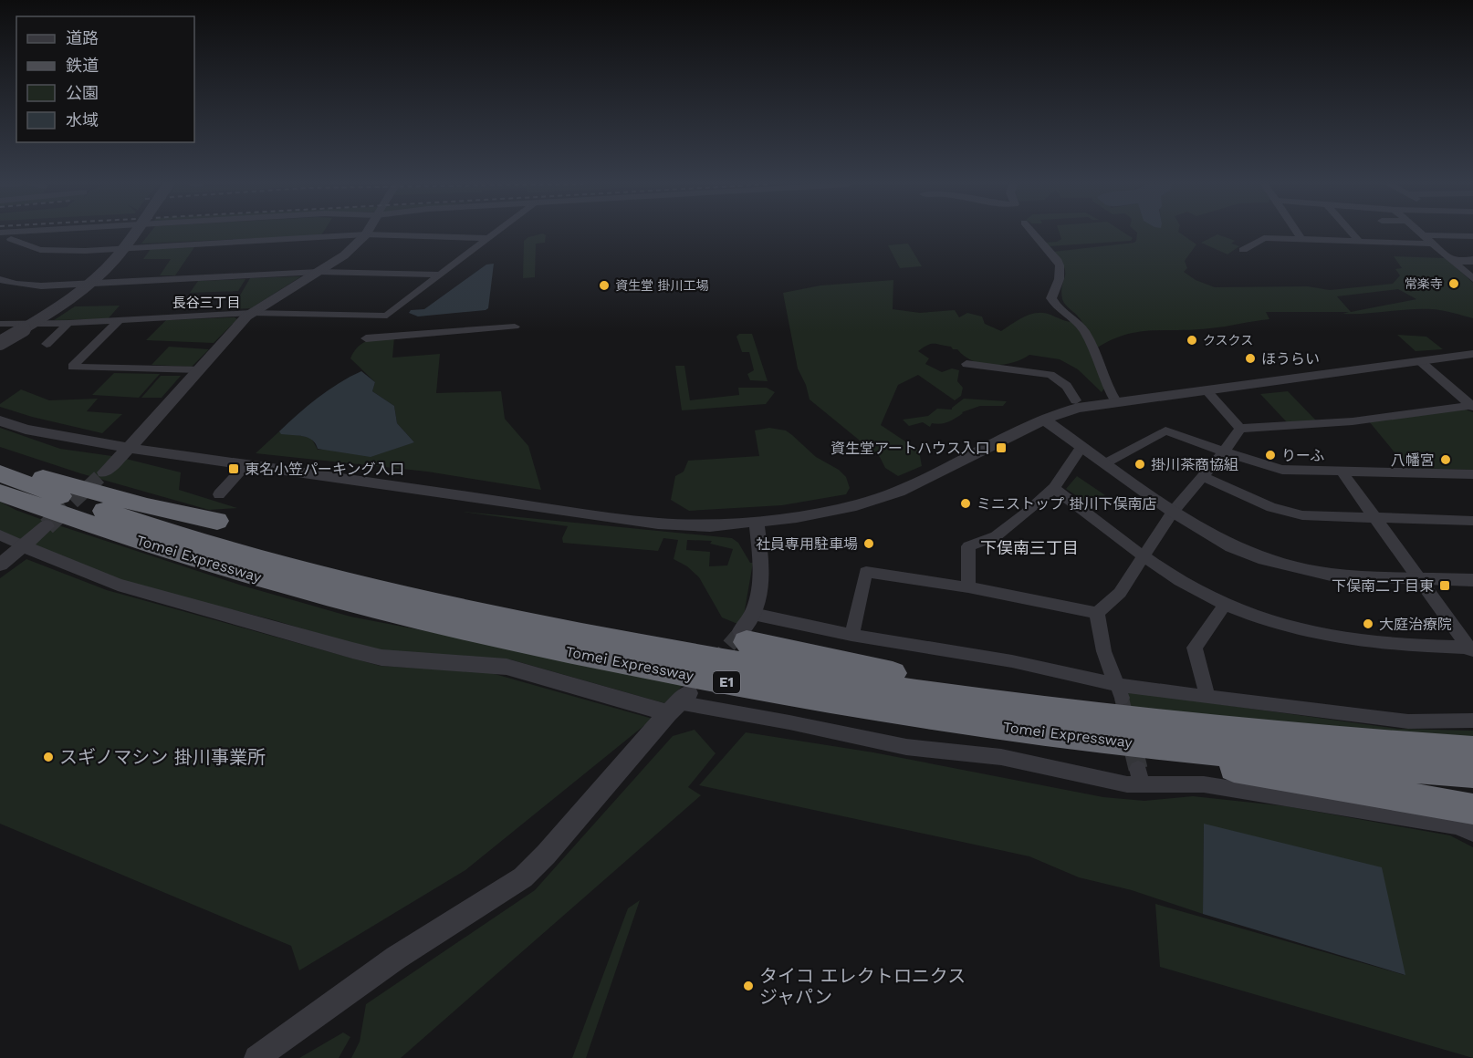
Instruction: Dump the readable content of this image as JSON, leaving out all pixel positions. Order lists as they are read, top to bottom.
{
  "streets": {
    "highway": ["Tomei Expressway", "E1"]
  },
  "districts": ["長谷三丁目", "下俣南三丁目"],
  "places": {
    "other": [
      "常楽寺",
      "資生堂 掛川工場",
      "クスクス",
      "ほうらい",
      "りーふ",
      "八幡宮",
      "掛川茶商協組",
      "ミニストップ 掛川下俣南店",
      "社員専用駐車場",
      "大庭治療院",
      "スギノマシン 掛川事業所",
      "タイコ エレクトロニクス ジャパン"
    ],
    "transit": ["資生堂アートハウス入口", "東名小笠パーキング入口", "下俣南二丁目東"]
  },
  "legend": [
    "道路",
    "鉄道",
    "公園",
    "水域"
  ]
}
